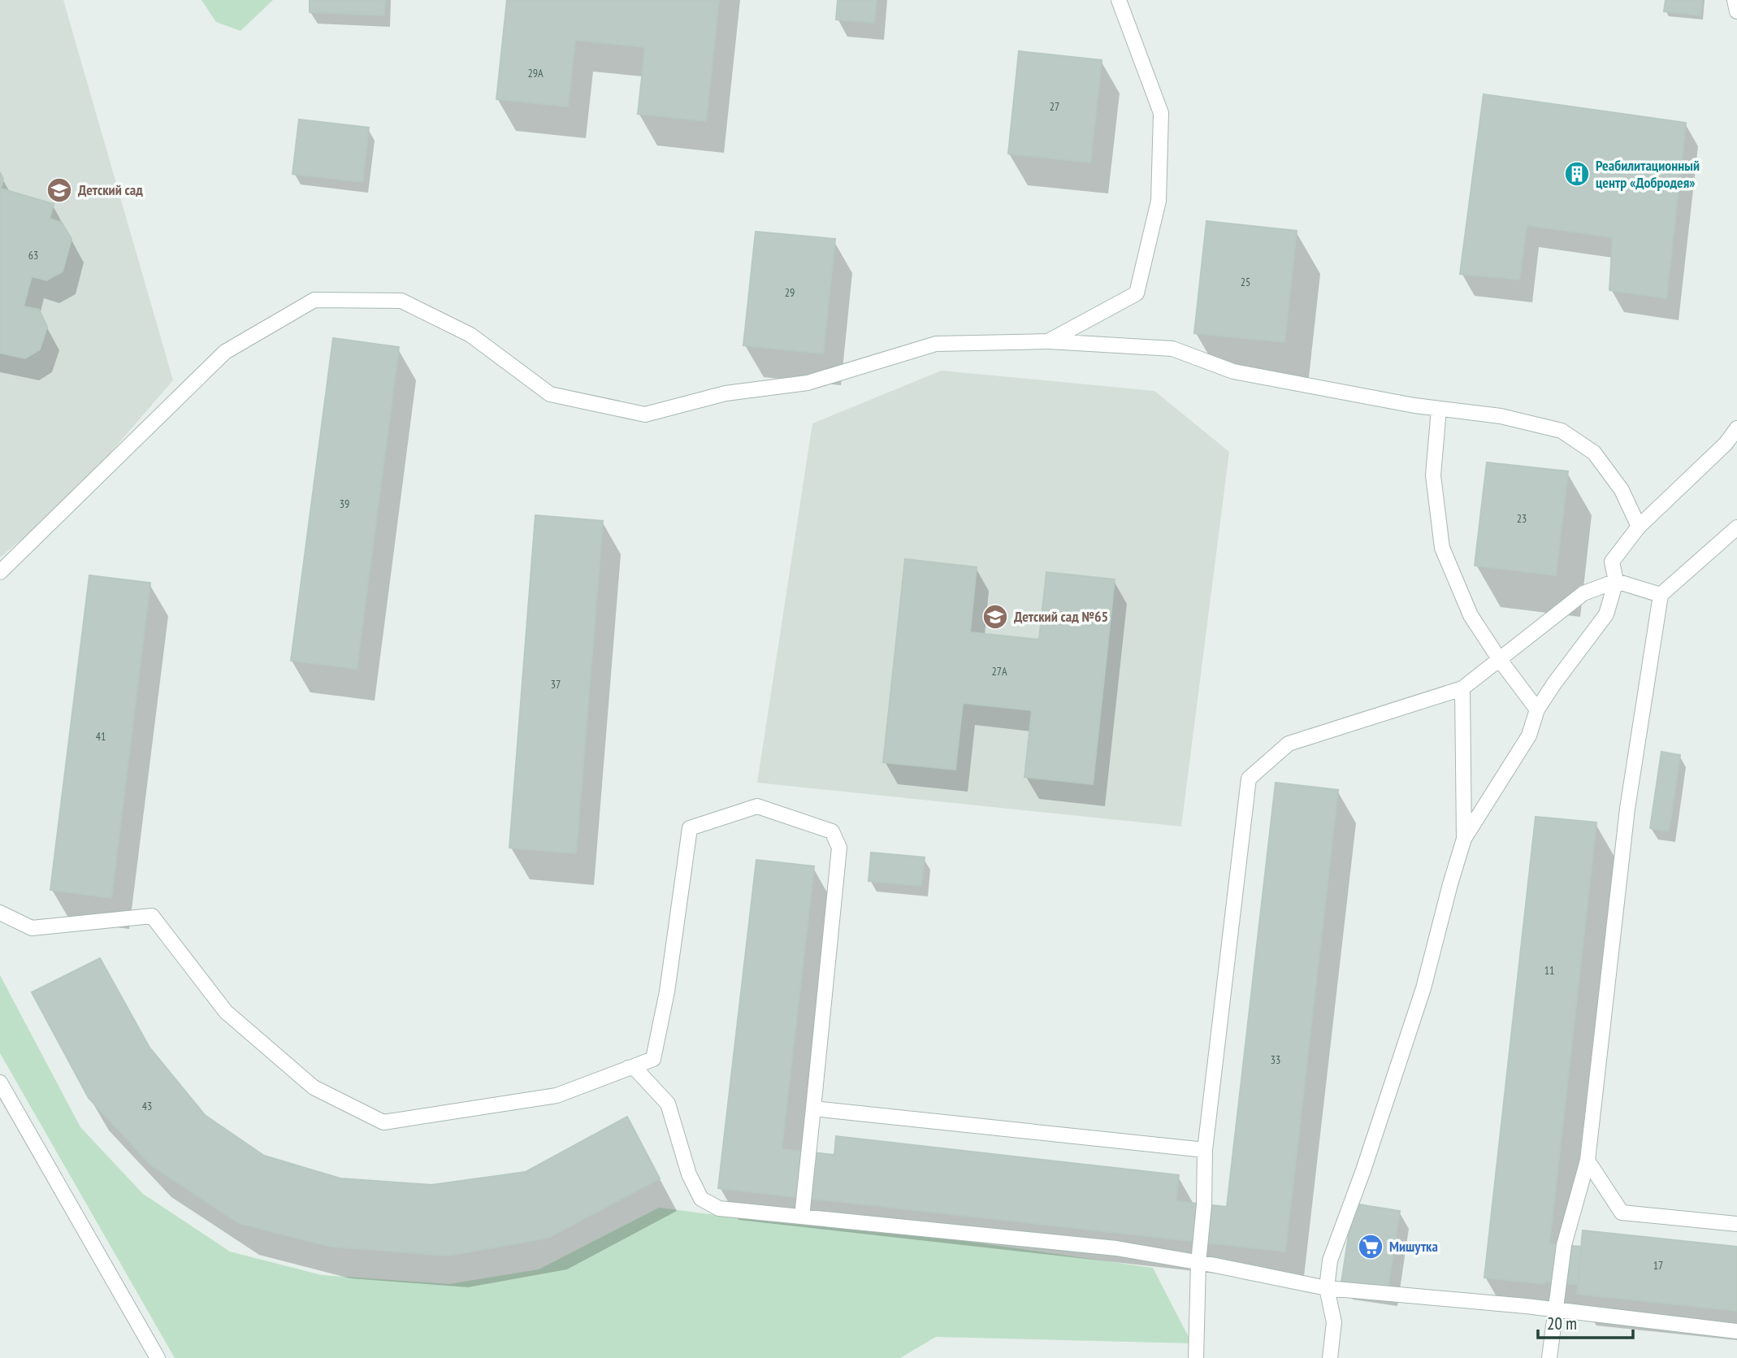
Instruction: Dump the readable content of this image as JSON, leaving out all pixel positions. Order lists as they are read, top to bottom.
{
  "places": {
    "building": ["Реабилитационный центр «Добродея»"],
    "school or university": ["Детский сад", "Детский сад №65"],
    "supermarket": ["Мишутка"]
  },
  "house_numbers": [
    "29А",
    "27",
    "63",
    "25",
    "29",
    "39",
    "23",
    "27А",
    "37",
    "41",
    "11",
    "33",
    "43",
    "17"
  ],
  "scale_bar": "20 m"
}
